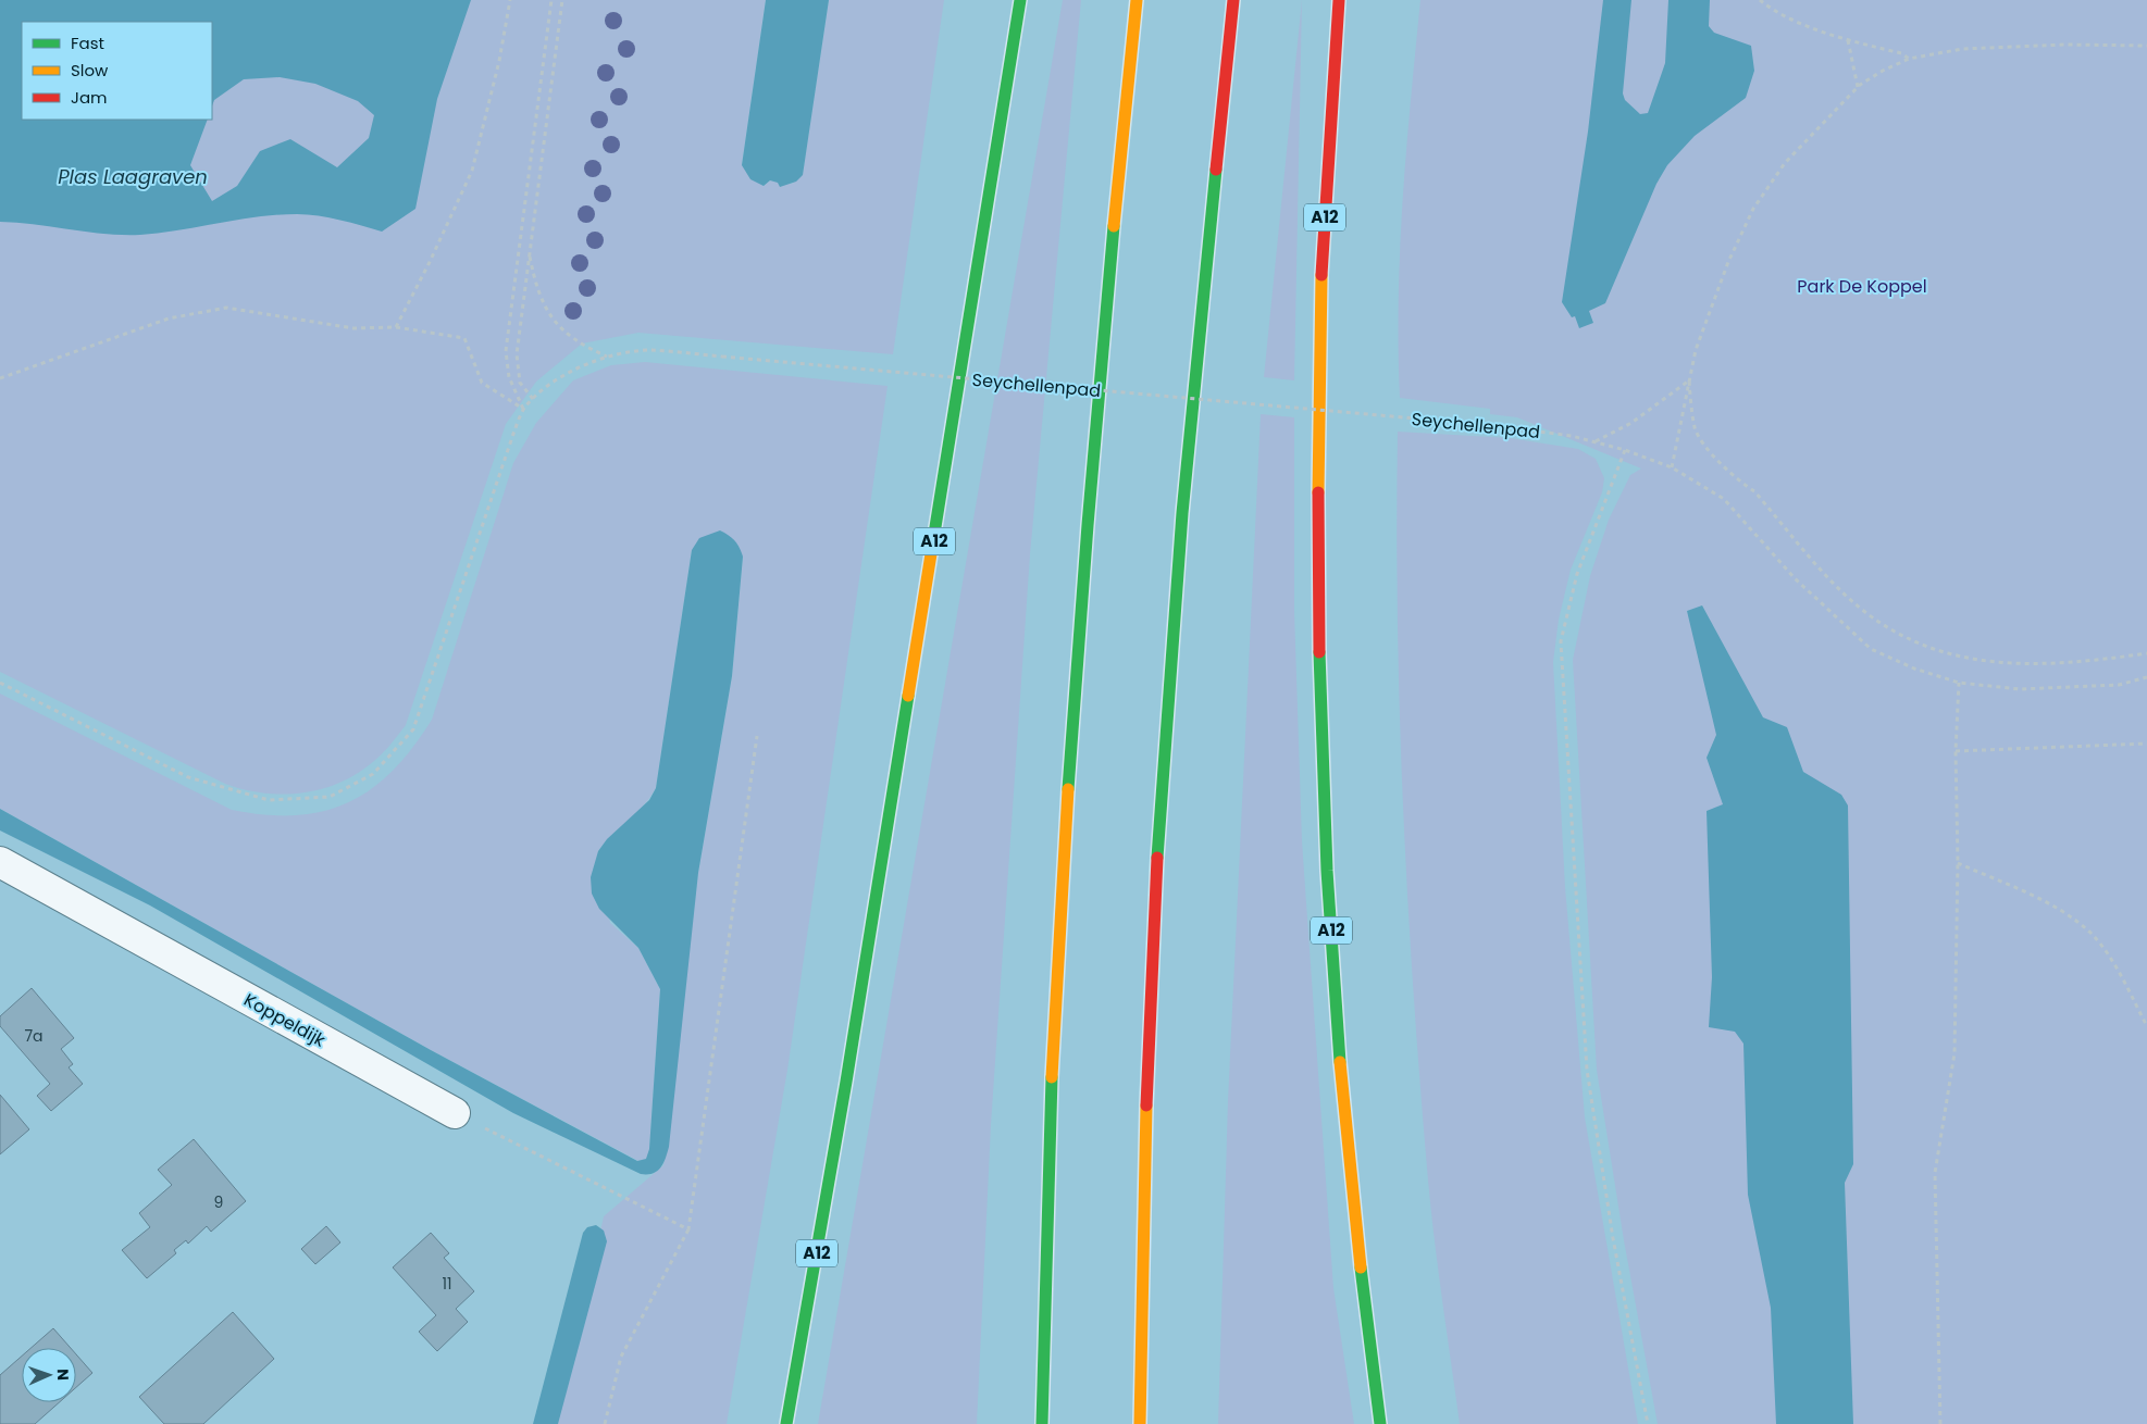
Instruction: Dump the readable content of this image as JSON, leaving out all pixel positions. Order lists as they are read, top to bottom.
{
  "streets": {
    "highway": ["A12"],
    "street": ["Koppeldijk"],
    "path": ["Seychellenpad"]
  },
  "water": ["Plas Laagraven"],
  "parks": ["Park De Koppel"],
  "house_numbers": ["7a", "9", "11"],
  "legend": ["Fast", "Slow", "Jam"],
  "north": "right"
}
